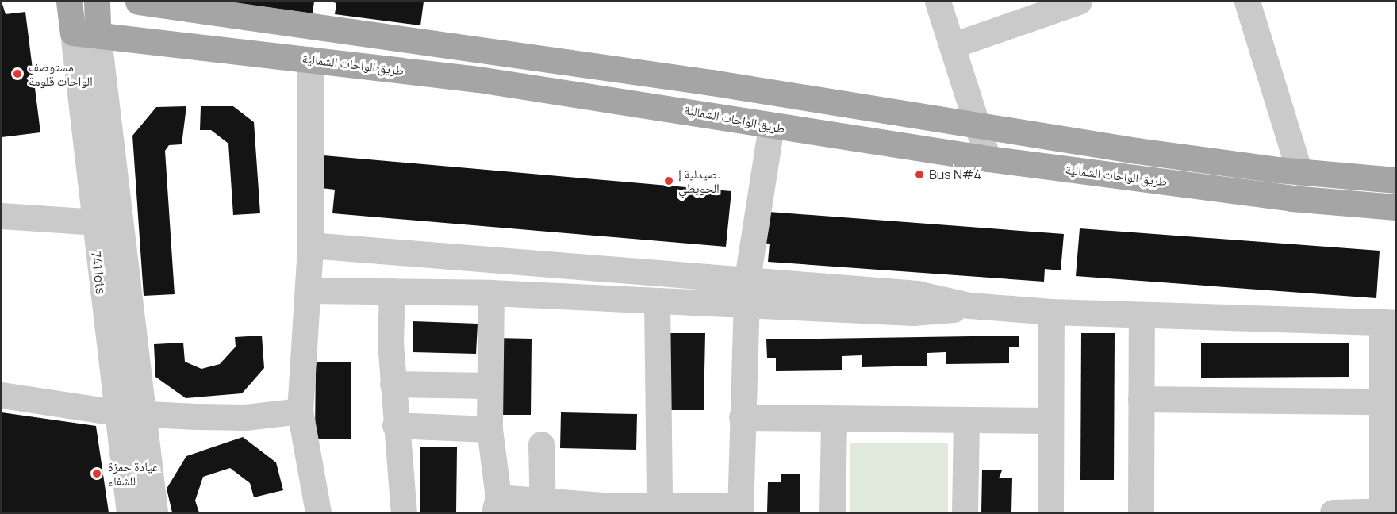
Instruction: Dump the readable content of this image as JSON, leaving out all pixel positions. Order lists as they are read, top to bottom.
{
  "streets": {
    "main road": ["طريق الواحات الشمالية"],
    "street": ["741 lots"]
  },
  "crossings": [
    ["طريق الواحات الشمالية", "741 lots"]
  ],
  "places": [
    "مستوصف الواحات قلومة",
    "Bus N#4",
    "صيدلية إ. الحويطي",
    "عيادة حمزة للشفاء"
  ]
}
